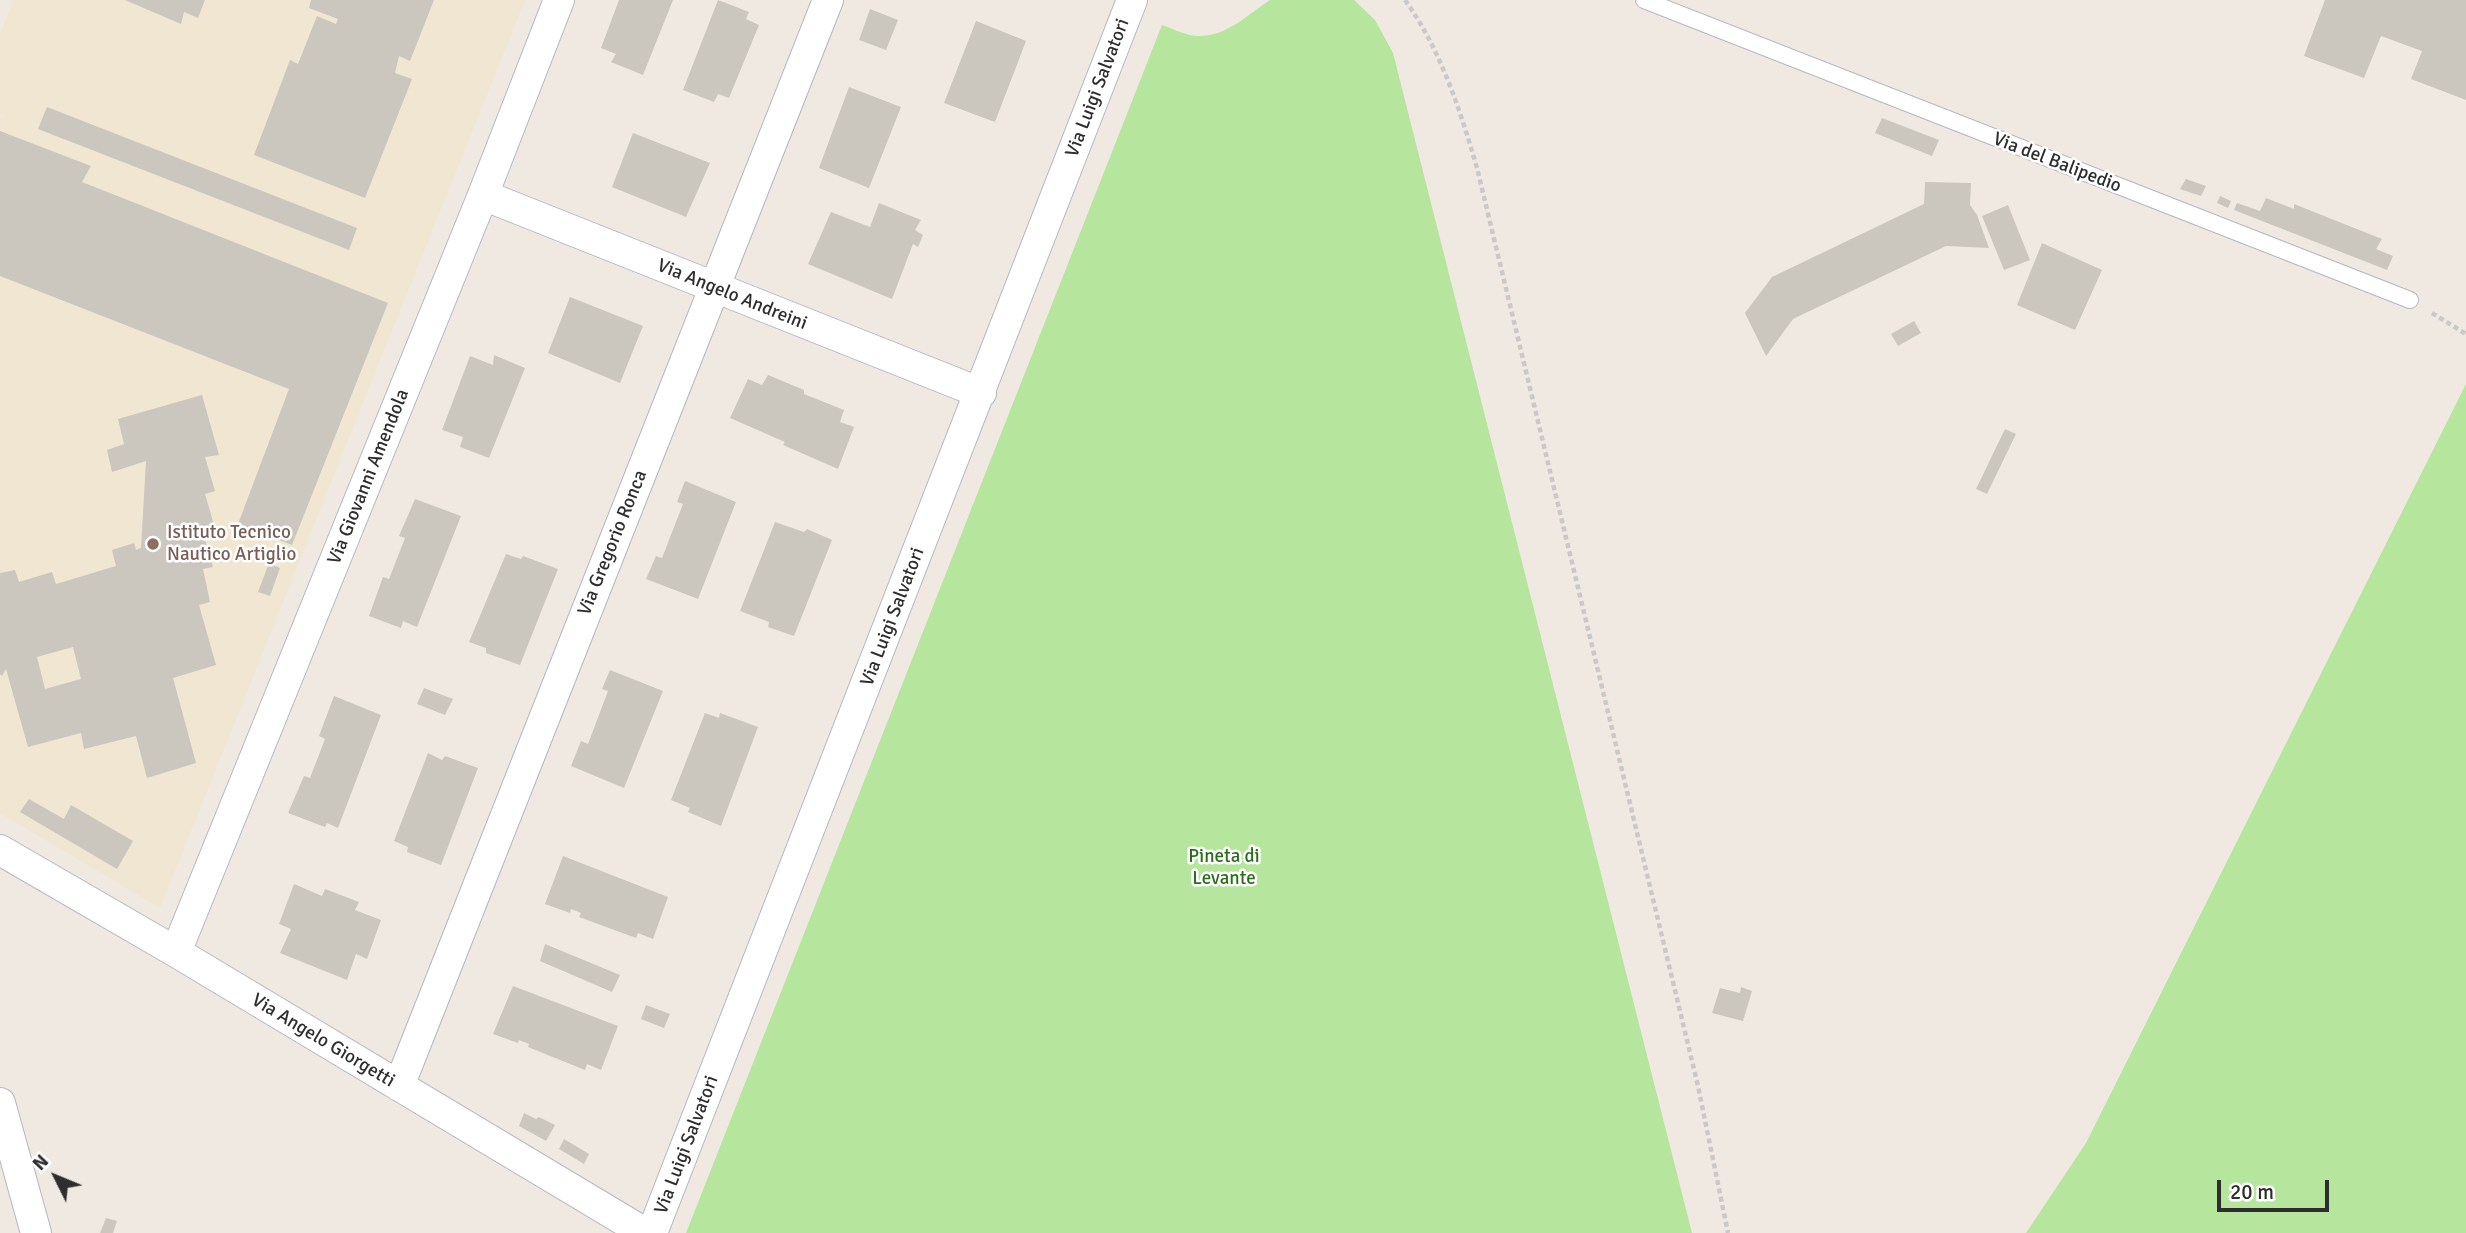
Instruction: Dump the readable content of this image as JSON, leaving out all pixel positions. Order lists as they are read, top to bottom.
{
  "streets": {
    "street": [
      "Via Luigi Salvatori",
      "Via Angelo Andreini",
      "Via Giovanni Amendola",
      "Via Gregorio Ronca",
      "Via Angelo Giorgetti"
    ],
    "lane": ["Via del Balipedio"]
  },
  "crossings": [
    ["Via Luigi Salvatori", "Via Angelo Andreini"],
    ["Via Angelo Andreini", "Via Giovanni Amendola"],
    ["Via Angelo Andreini", "Via Gregorio Ronca"],
    ["Via Giovanni Amendola", "Via Angelo Giorgetti"],
    ["Via Gregorio Ronca", "Via Angelo Giorgetti"]
  ],
  "parks": ["Pineta di Levante"],
  "places": ["Istituto Tecnico Nautico Artiglio"],
  "scale_bar": "20 m",
  "north": "top left"
}
